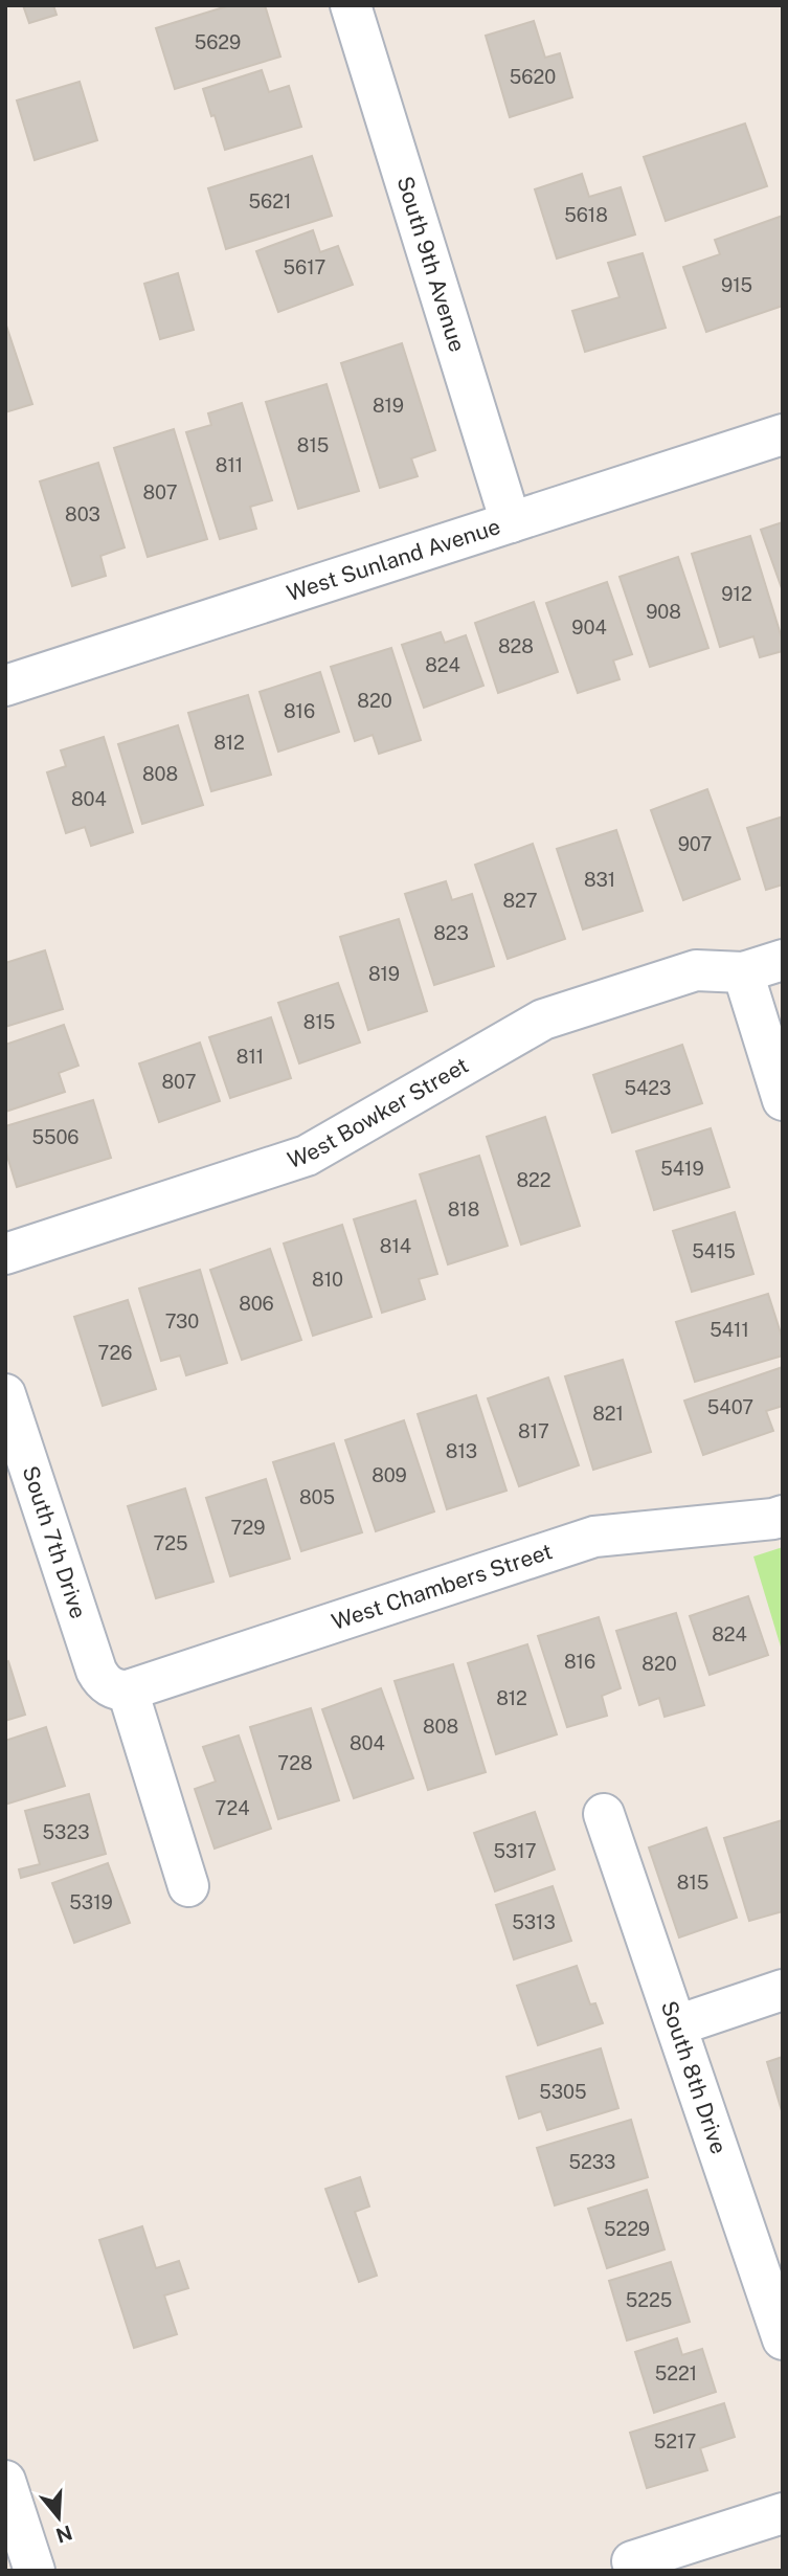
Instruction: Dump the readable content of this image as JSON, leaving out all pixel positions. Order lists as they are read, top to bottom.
{
  "streets": {
    "street": [
      "South 9th Avenue",
      "West Sunland Avenue",
      "West Bowker Street",
      "South 7th Drive",
      "West Chambers Street",
      "South 8th Drive"
    ]
  },
  "crossings": [
    ["South 9th Avenue", "West Sunland Avenue"],
    ["South 7th Drive", "West Chambers Street"]
  ],
  "house_numbers": [
    "5629",
    "5620",
    "5621",
    "5618",
    "5617",
    "915",
    "819",
    "815",
    "811",
    "807",
    "803",
    "912",
    "908",
    "904",
    "828",
    "824",
    "820",
    "816",
    "812",
    "808",
    "804",
    "907",
    "831",
    "827",
    "823",
    "819",
    "815",
    "811",
    "807",
    "5423",
    "5506",
    "5419",
    "822",
    "818",
    "814",
    "5415",
    "810",
    "806",
    "730",
    "5411",
    "726",
    "5407",
    "821",
    "817",
    "813",
    "809",
    "805",
    "729",
    "725",
    "824",
    "816",
    "820",
    "812",
    "808",
    "804",
    "728",
    "724",
    "5323",
    "5317",
    "815",
    "5319",
    "5313",
    "5305",
    "5233",
    "5229",
    "5225",
    "5221",
    "5217"
  ],
  "north": "bottom"
}
